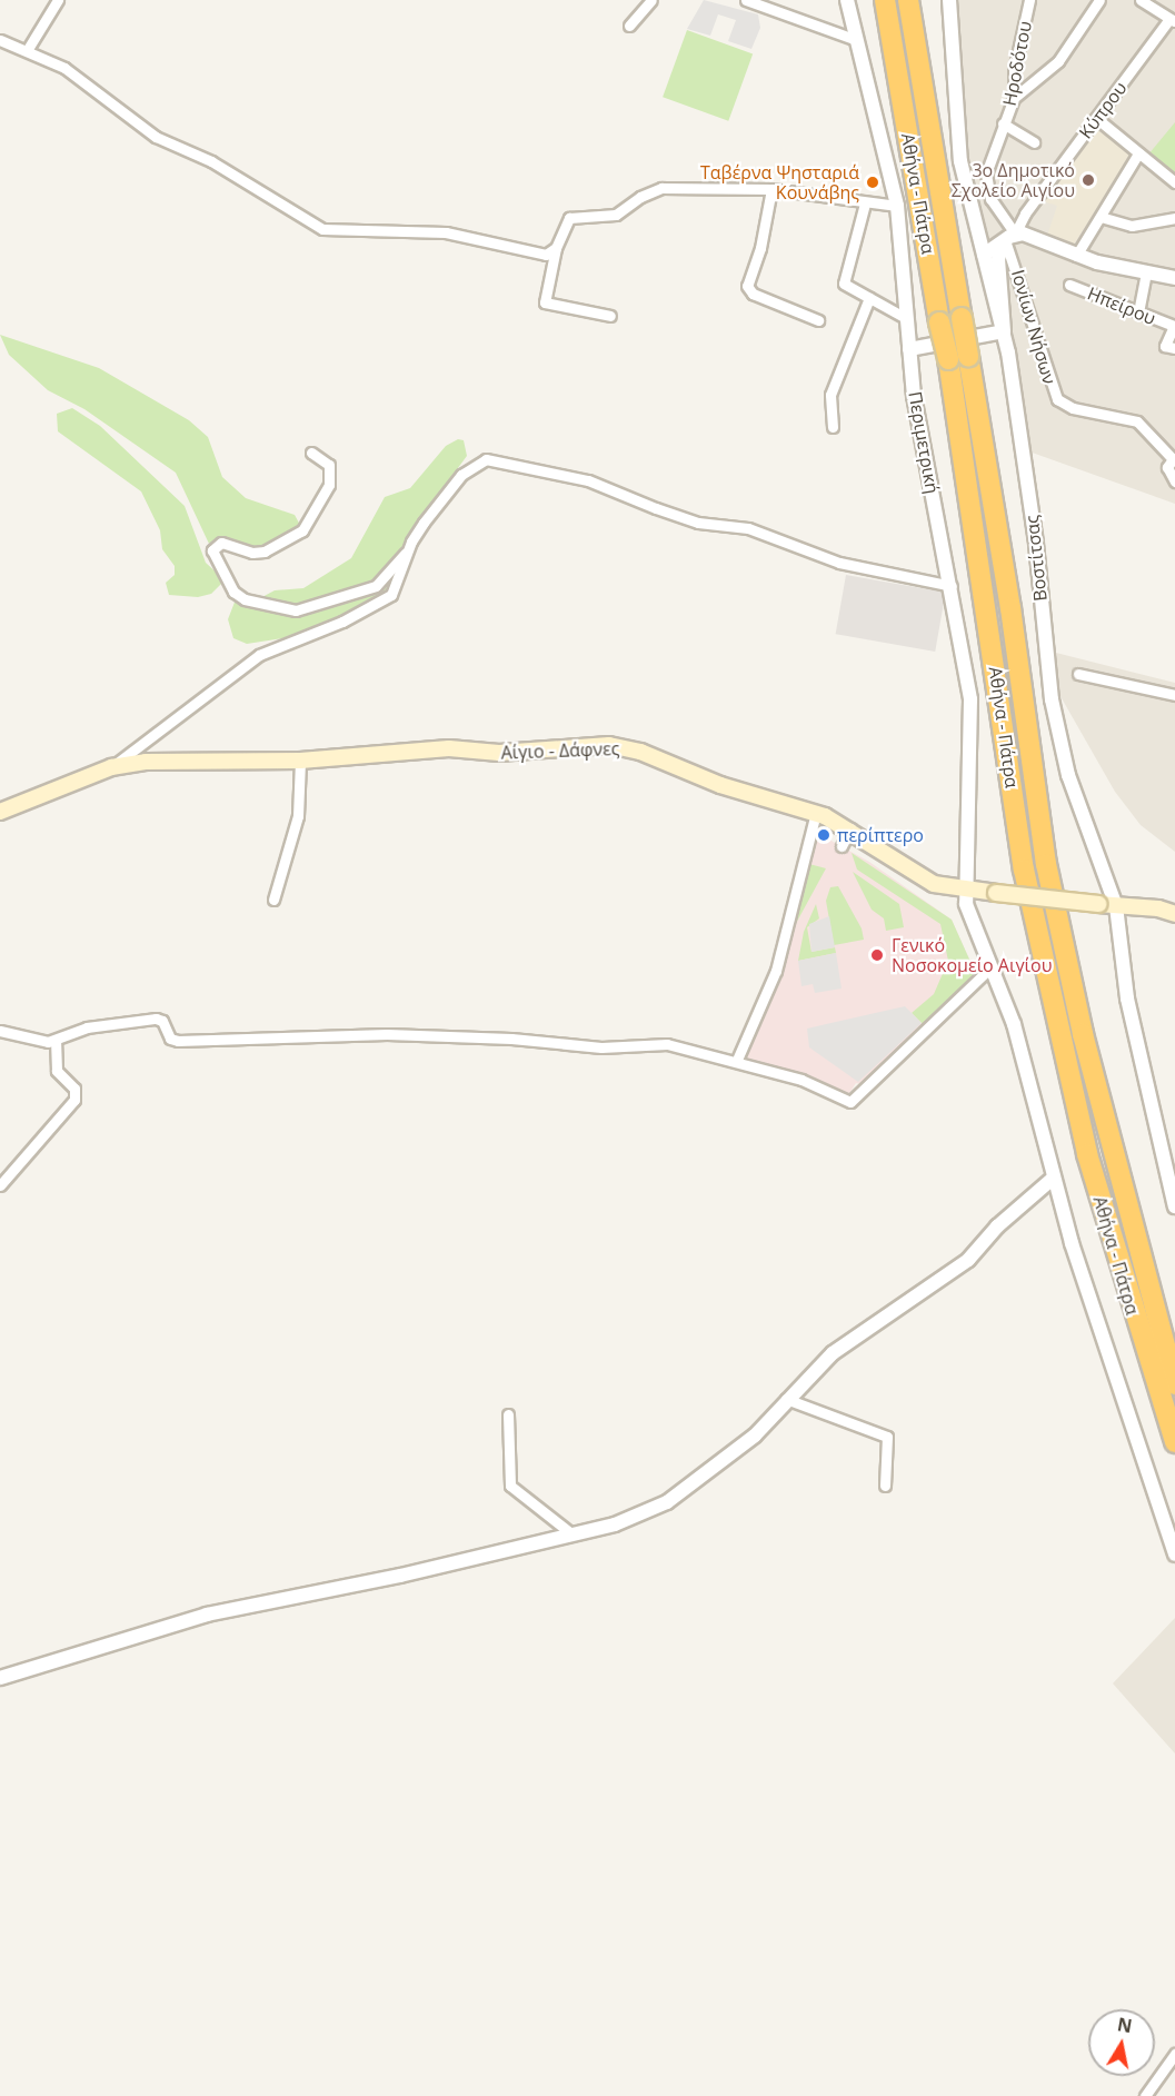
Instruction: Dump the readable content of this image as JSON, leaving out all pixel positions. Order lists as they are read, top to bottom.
{
  "streets": {
    "highway": ["Αθήνα - Πάτρα"],
    "main road": ["Αίγιο - Δάφνες"],
    "street": [
      "Ηροδότου",
      "Κύπρου",
      "Ηπείρου",
      "Ιονίων Νήσων",
      "Περιμετρική",
      "Βοστίτσας"
    ]
  },
  "crossings": [
    ["Ηροδότου", "Κύπρου"],
    ["Ηροδότου", "Ιονίων Νήσων"],
    ["Κύπρου", "Ιονίων Νήσων"],
    ["Περιμετρική", "Αίγιο - Δάφνες"],
    ["Βοστίτσας", "Αίγιο - Δάφνες"]
  ],
  "places": [
    "3ο Δημοτικό Σχολείο Αιγίου",
    "Ταβέρνα Ψησταριά Κουνάβης",
    "περίπτερο",
    "Γενικό Νοσοκομείο Αιγίου"
  ],
  "north": "top"
}
